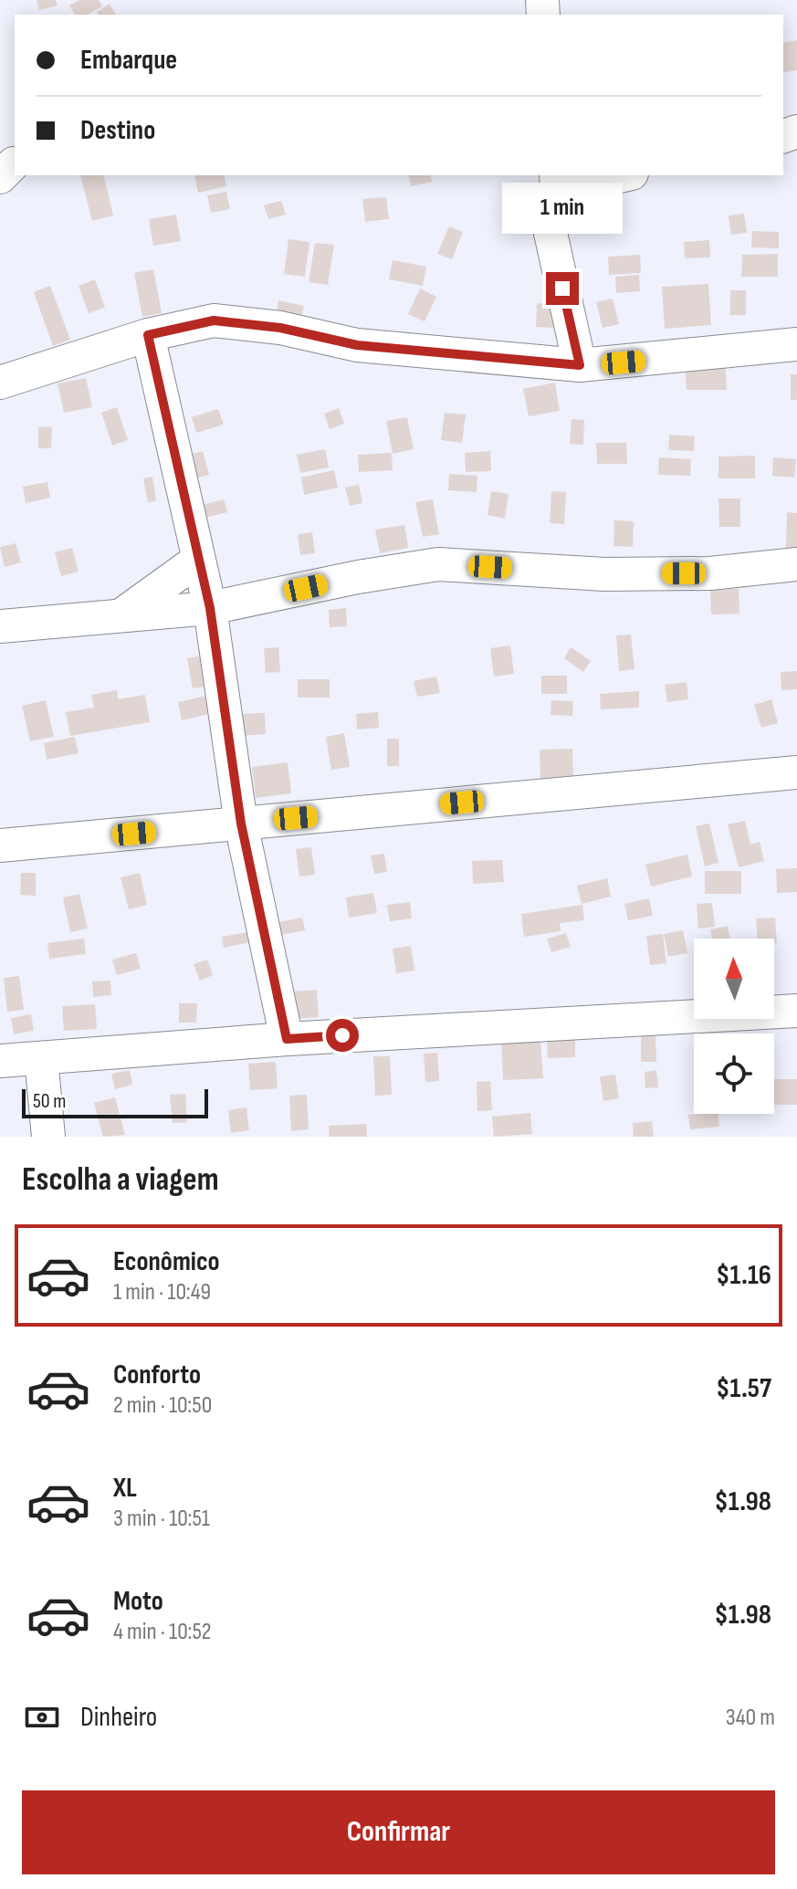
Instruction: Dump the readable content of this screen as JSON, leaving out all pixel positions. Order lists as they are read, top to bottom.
{
  "scale_bar": "50 m",
  "north": "top",
  "page": {
    "banner": ["Embarque", "Destino"],
    "bubble": "1 min",
    "scale": "50 m",
    "heading": "Escolha a viagem",
    "list": [
      {
        "name": "Econômico",
        "note": "1 min · 10:49",
        "value": "$1.16"
      },
      {
        "name": "Conforto",
        "note": "2 min · 10:50",
        "value": "$1.57"
      },
      {
        "name": "XL",
        "note": "3 min · 10:51",
        "value": "$1.98"
      },
      {
        "name": "Moto",
        "note": "4 min · 10:52",
        "value": "$1.98"
      }
    ],
    "pay": ["Dinheiro", "340 m"],
    "buttons": "Confirmar"
  }
}
